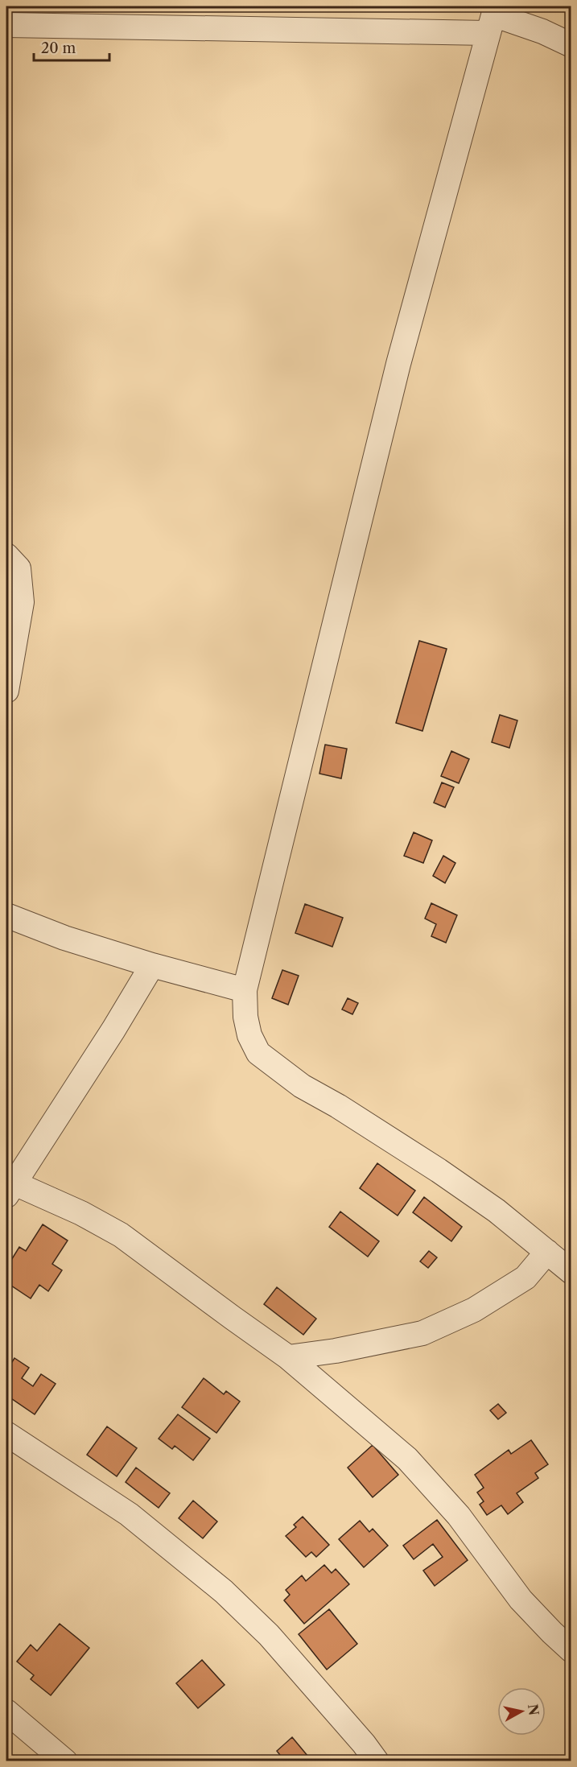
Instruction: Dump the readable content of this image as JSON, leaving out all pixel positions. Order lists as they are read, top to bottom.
{
  "scale_bar": "20 m",
  "north": "right"
}
